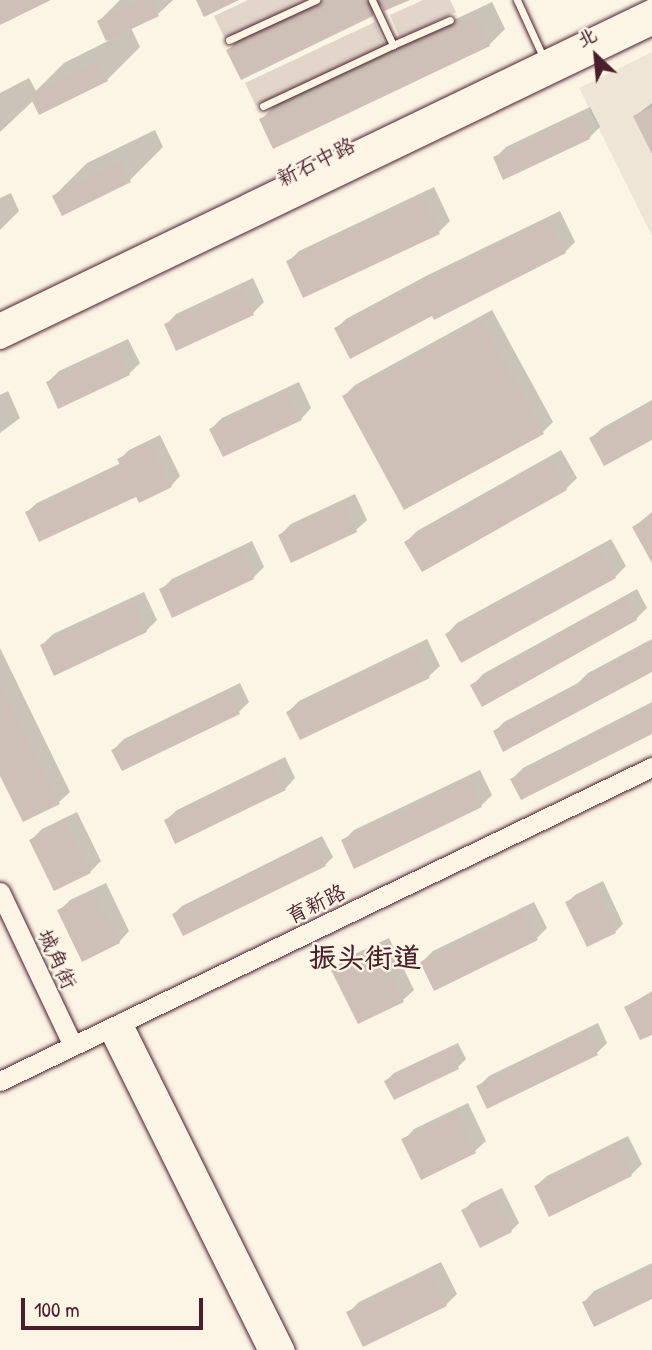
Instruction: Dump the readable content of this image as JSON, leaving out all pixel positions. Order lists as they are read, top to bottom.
{
  "streets": {
    "street": ["新石中路", "育新路", "城角街"]
  },
  "crossings": [
    ["育新路", "城角街"]
  ],
  "districts": ["振头街道"],
  "scale_bar": "100 m",
  "north": "top left"
}
